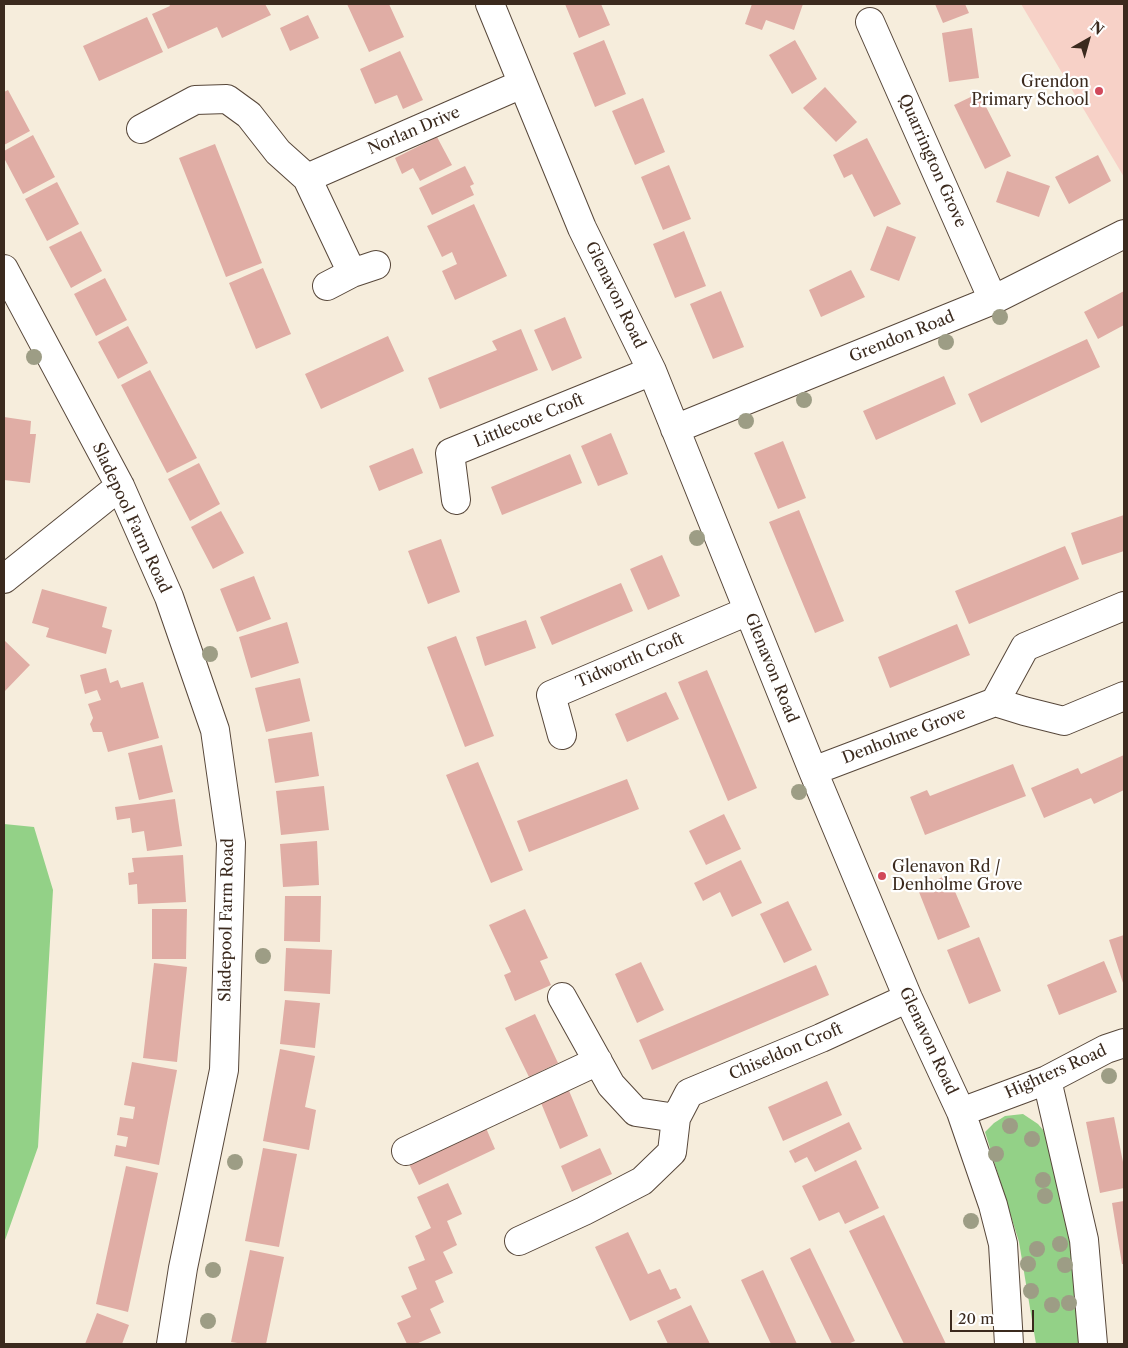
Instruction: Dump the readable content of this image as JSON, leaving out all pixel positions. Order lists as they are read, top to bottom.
{
  "streets": {
    "street": [
      "Norlan Drive",
      "Quarrington Grove",
      "Glenavon Road",
      "Grendon Road",
      "Littlecote Croft",
      "Sladepool Farm Road",
      "Tidworth Croft",
      "Denholme Grove",
      "Chiseldon Croft",
      "Highters Road"
    ]
  },
  "crossings": [
    ["Norlan Drive", "Glenavon Road"],
    ["Quarrington Grove", "Grendon Road"],
    ["Glenavon Road", "Grendon Road"],
    ["Glenavon Road", "Littlecote Croft"],
    ["Glenavon Road", "Tidworth Croft"],
    ["Glenavon Road", "Denholme Grove"],
    ["Glenavon Road", "Chiseldon Croft"],
    ["Glenavon Road", "Highters Road"]
  ],
  "places": ["Grendon Primary School", "Glenavon Rd / Denholme Grove"],
  "scale_bar": "20 m",
  "north": "top right"
}
